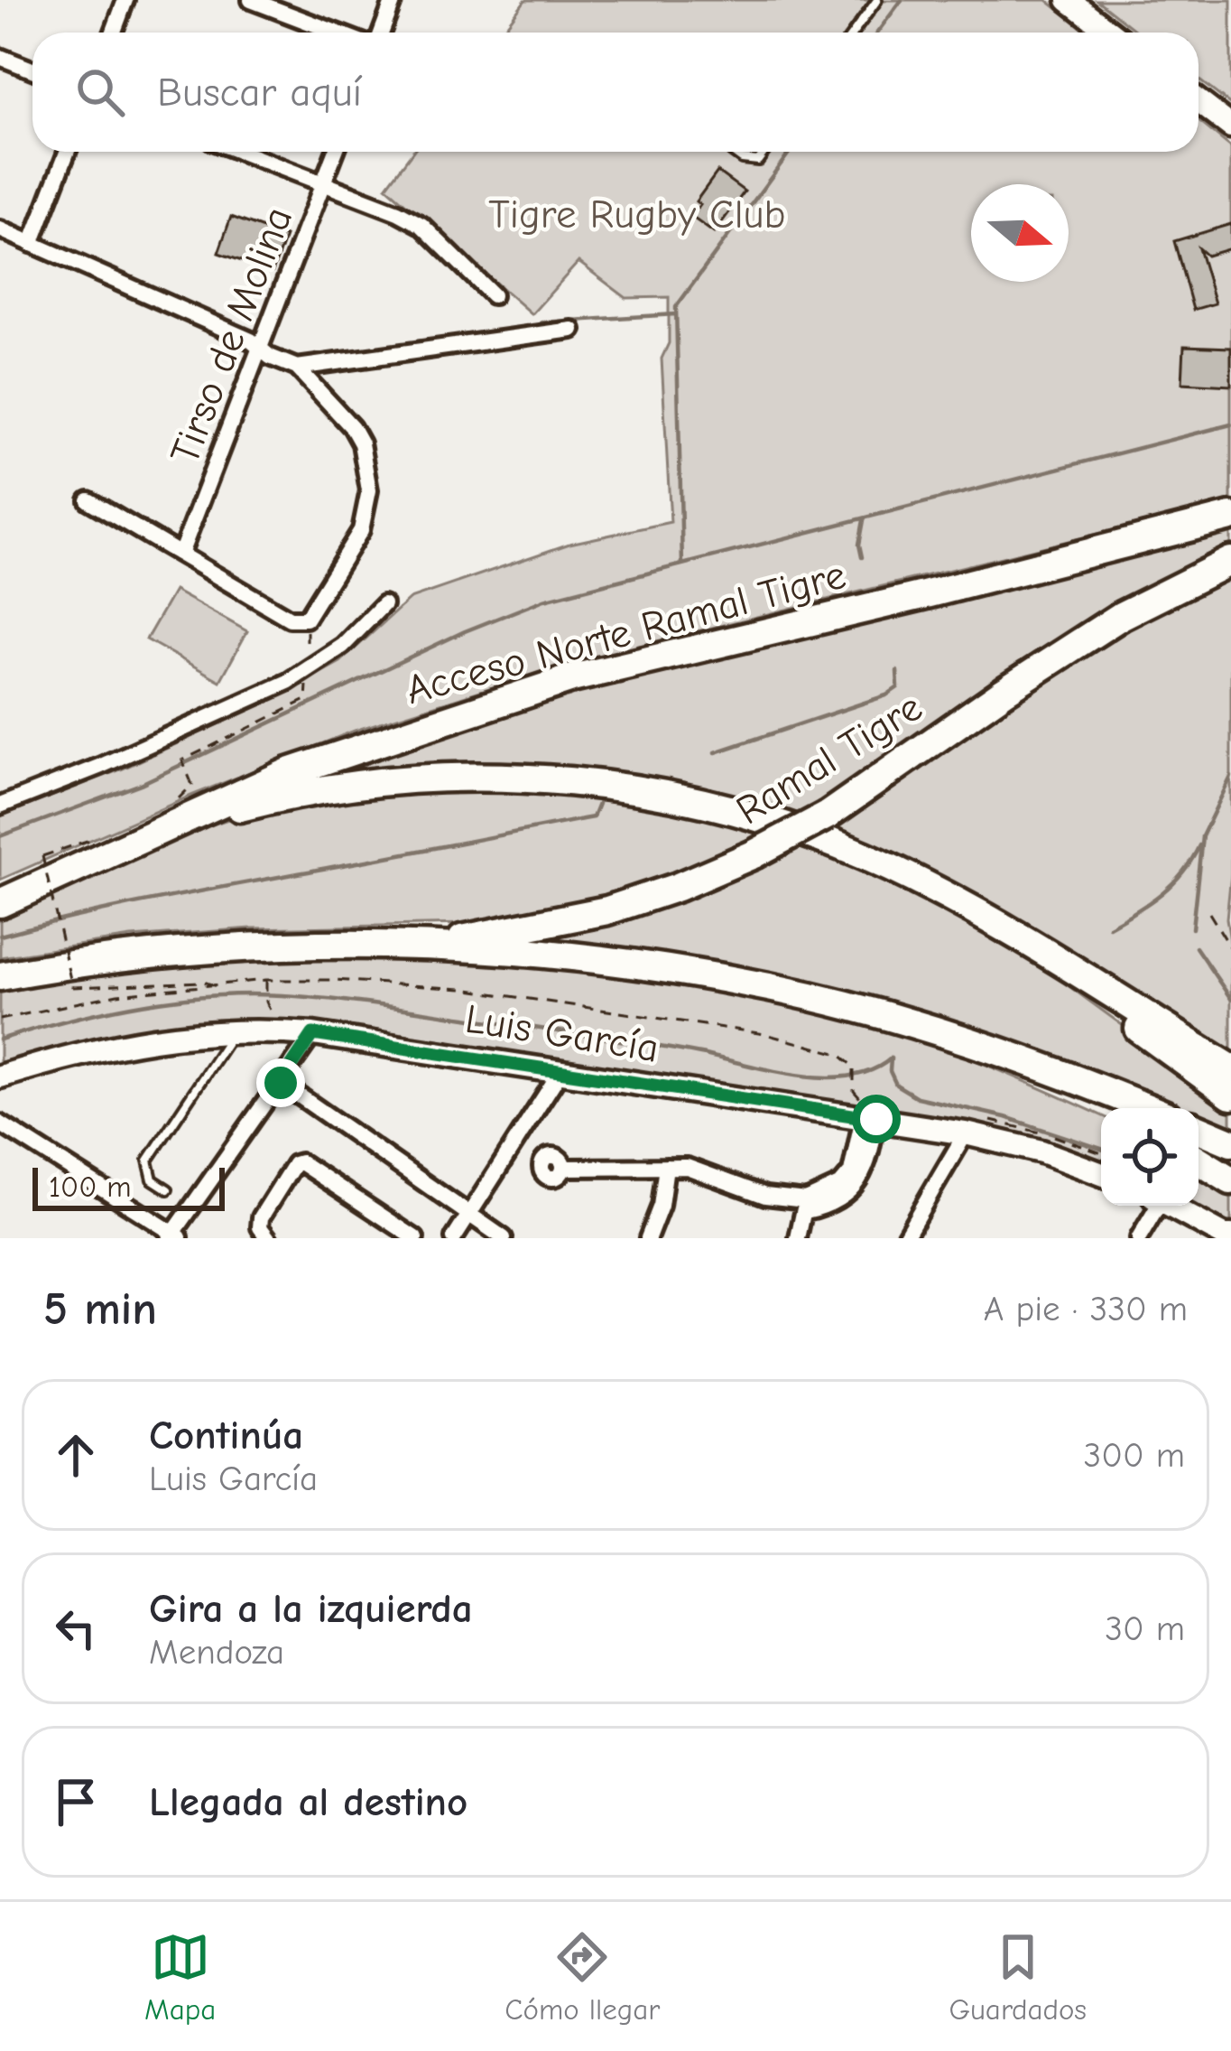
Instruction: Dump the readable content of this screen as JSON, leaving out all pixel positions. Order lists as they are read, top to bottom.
{
  "streets": {
    "highway": ["Acceso Norte Ramal Tigre", "Ramal Tigre"],
    "street": ["Tirso de Molina", "Luis García"]
  },
  "parks": ["Tigre Rugby Club"],
  "scale_bar": "100 m",
  "north": "right",
  "page": {
    "search": "Buscar aquí",
    "scale": "100 m",
    "heading": ["5 min", "A pie · 330 m"],
    "list": [
      ["Continúa", "Luis García", "300 m"],
      ["Gira a la izquierda", "Mendoza", "30 m"],
      "Llegada al destino"
    ],
    "nav": ["Mapa", "Cómo llegar", "Guardados"]
  }
}
